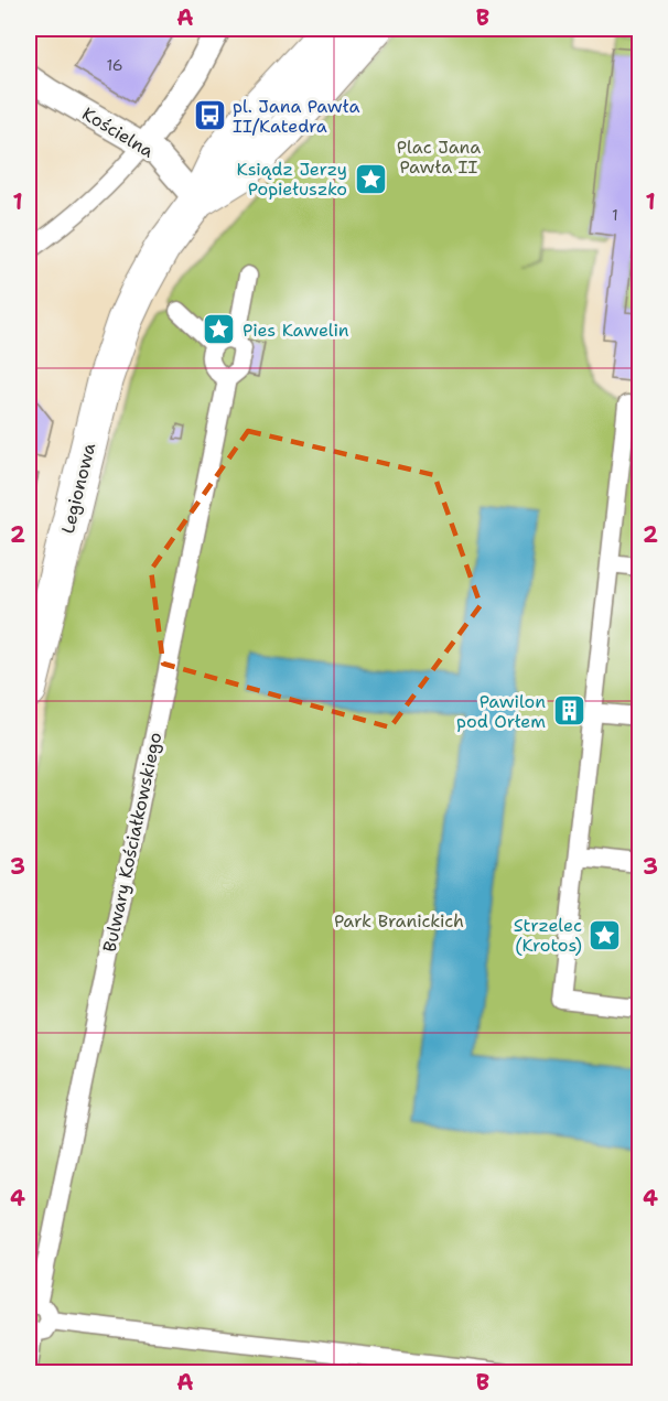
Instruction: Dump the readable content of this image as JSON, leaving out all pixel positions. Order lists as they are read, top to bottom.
{
  "streets": {
    "main road": ["Legionowa"],
    "street": ["Kościelna", "Bulwary Kościałkowskiego"]
  },
  "crossings": [
    ["Kościelna", "Legionowa"]
  ],
  "parks": ["Plac Jana Pawła II", "Park Branickich"],
  "places": {
    "bus stop": ["pl. Jana Pawła II/Katedra"],
    "place": ["Ksiądz Jerzy Popiełuszko", "Pies Kawelin", "Strzelec (Krotos)"],
    "building": ["Pawilon pod Orłem"]
  },
  "house_numbers": ["16", "1"],
  "grid": {
    "columns": ["A", "B"],
    "rows": [
      "1",
      "2",
      "3",
      "4"
    ]
  }
}
